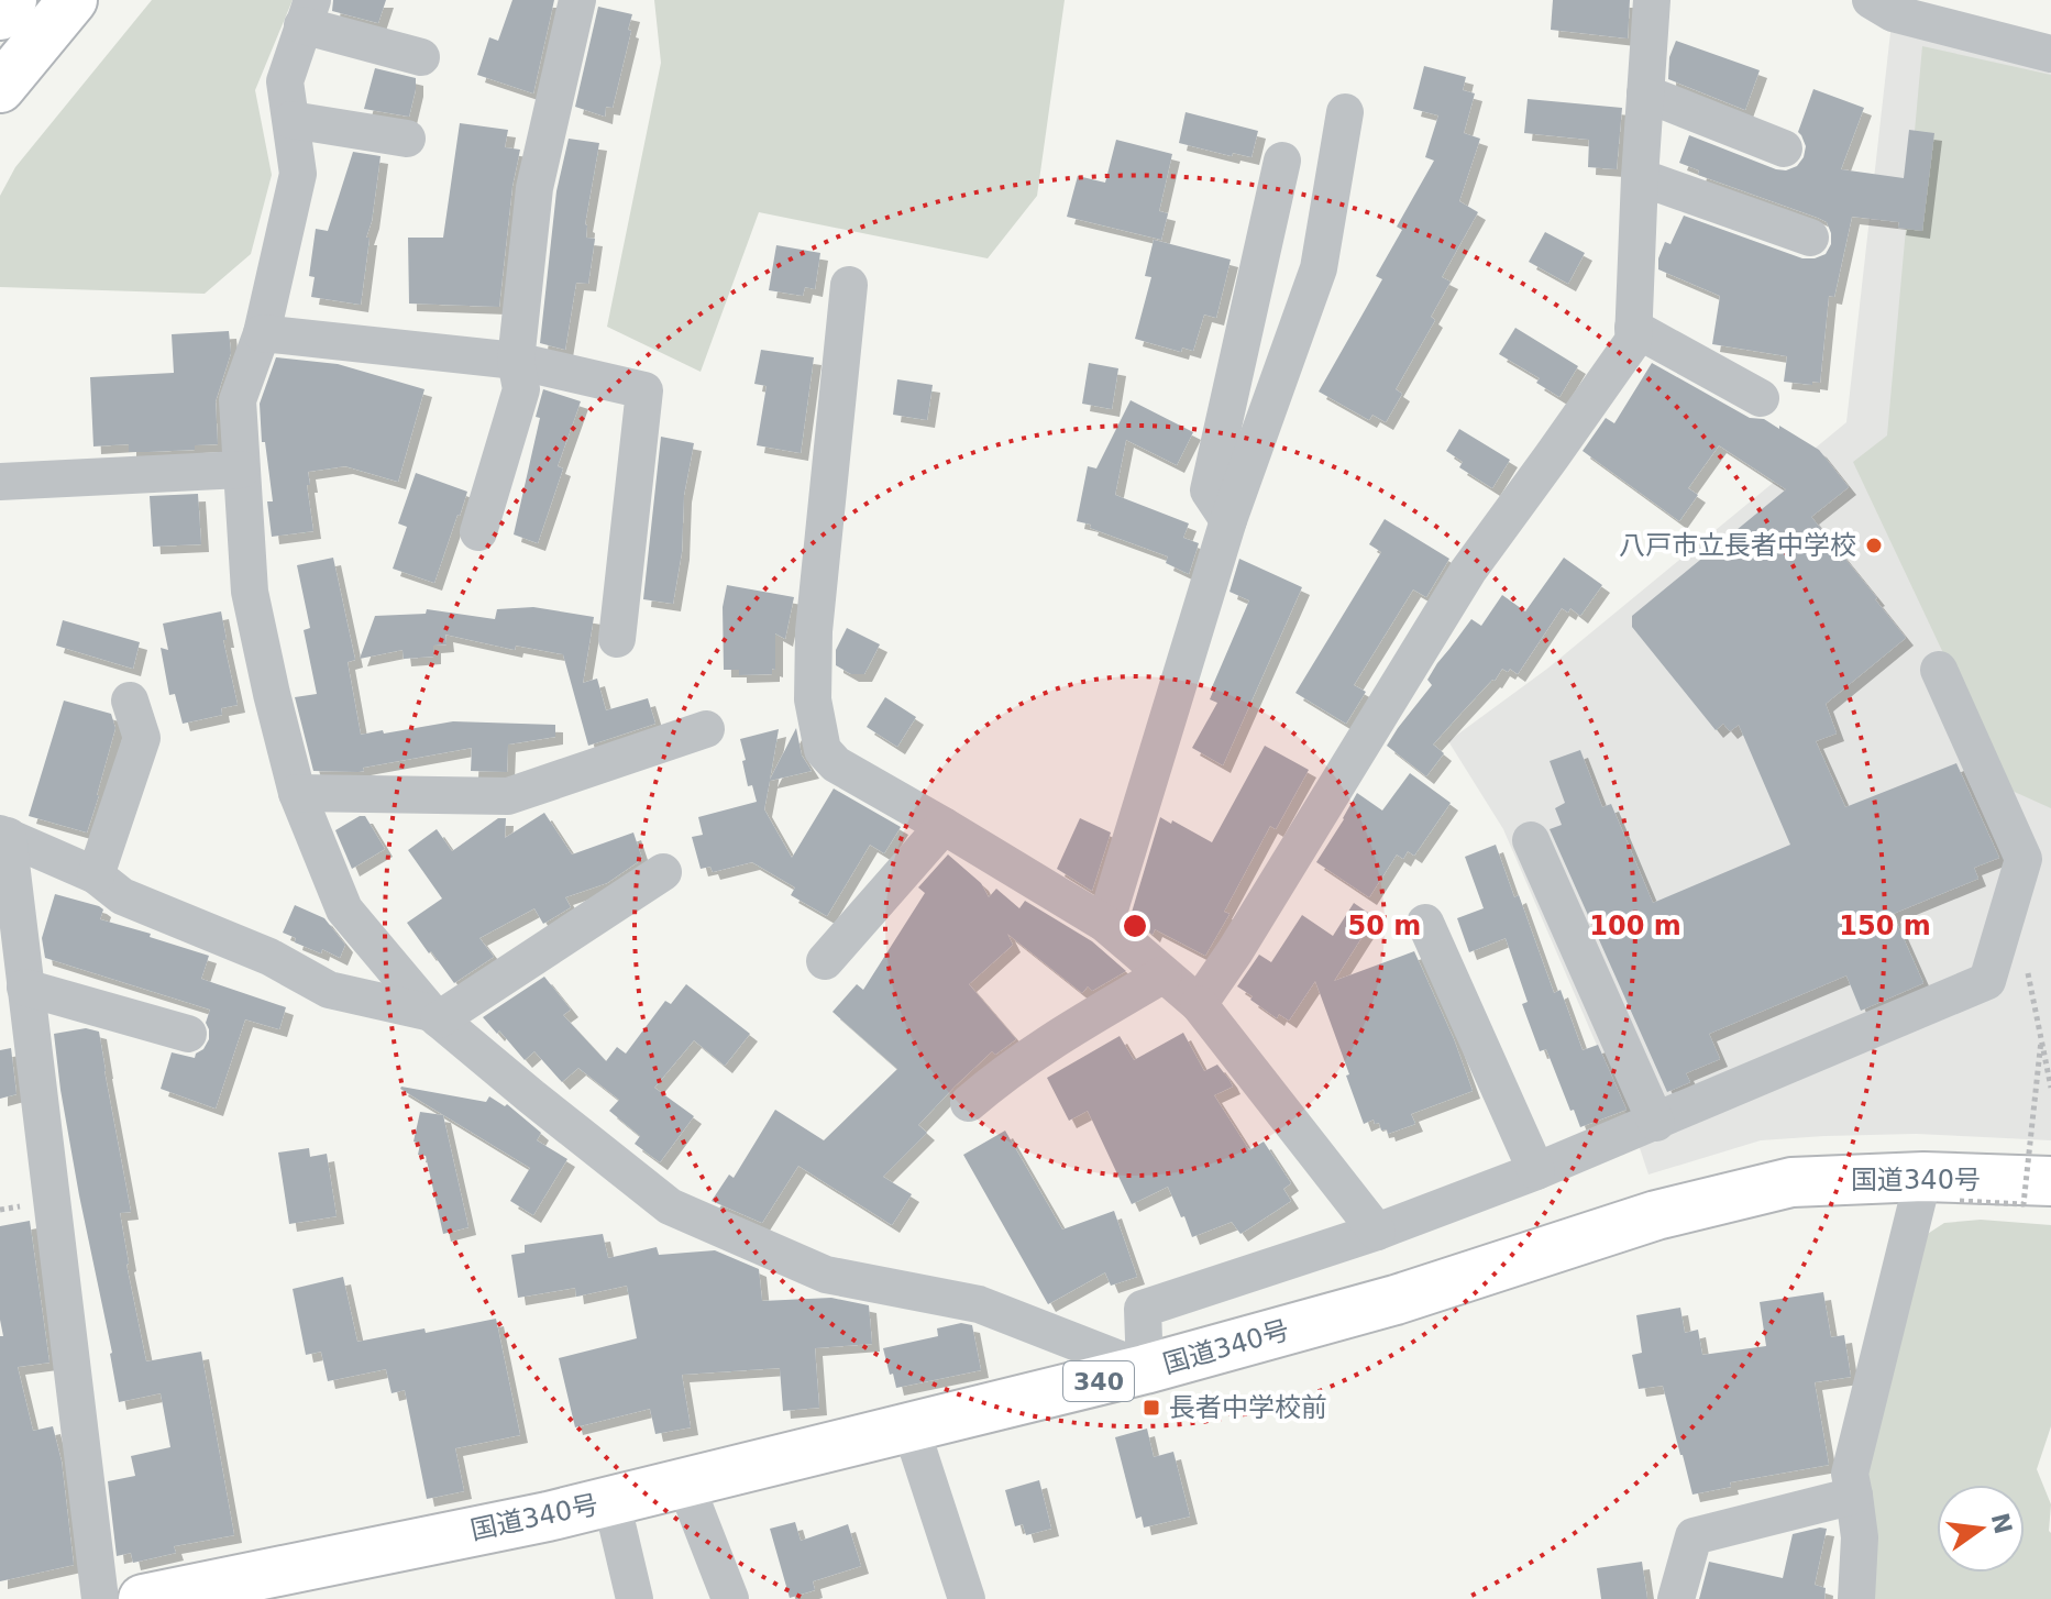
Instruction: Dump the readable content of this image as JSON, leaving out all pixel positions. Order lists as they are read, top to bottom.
{
  "streets": {
    "main road": ["国道340号", "340"]
  },
  "places": {
    "other": ["八戸市立長者中学校"],
    "transit": ["長者中学校前"]
  },
  "north": "right",
  "rings": ["50 m", "100 m", "150 m"]
}
